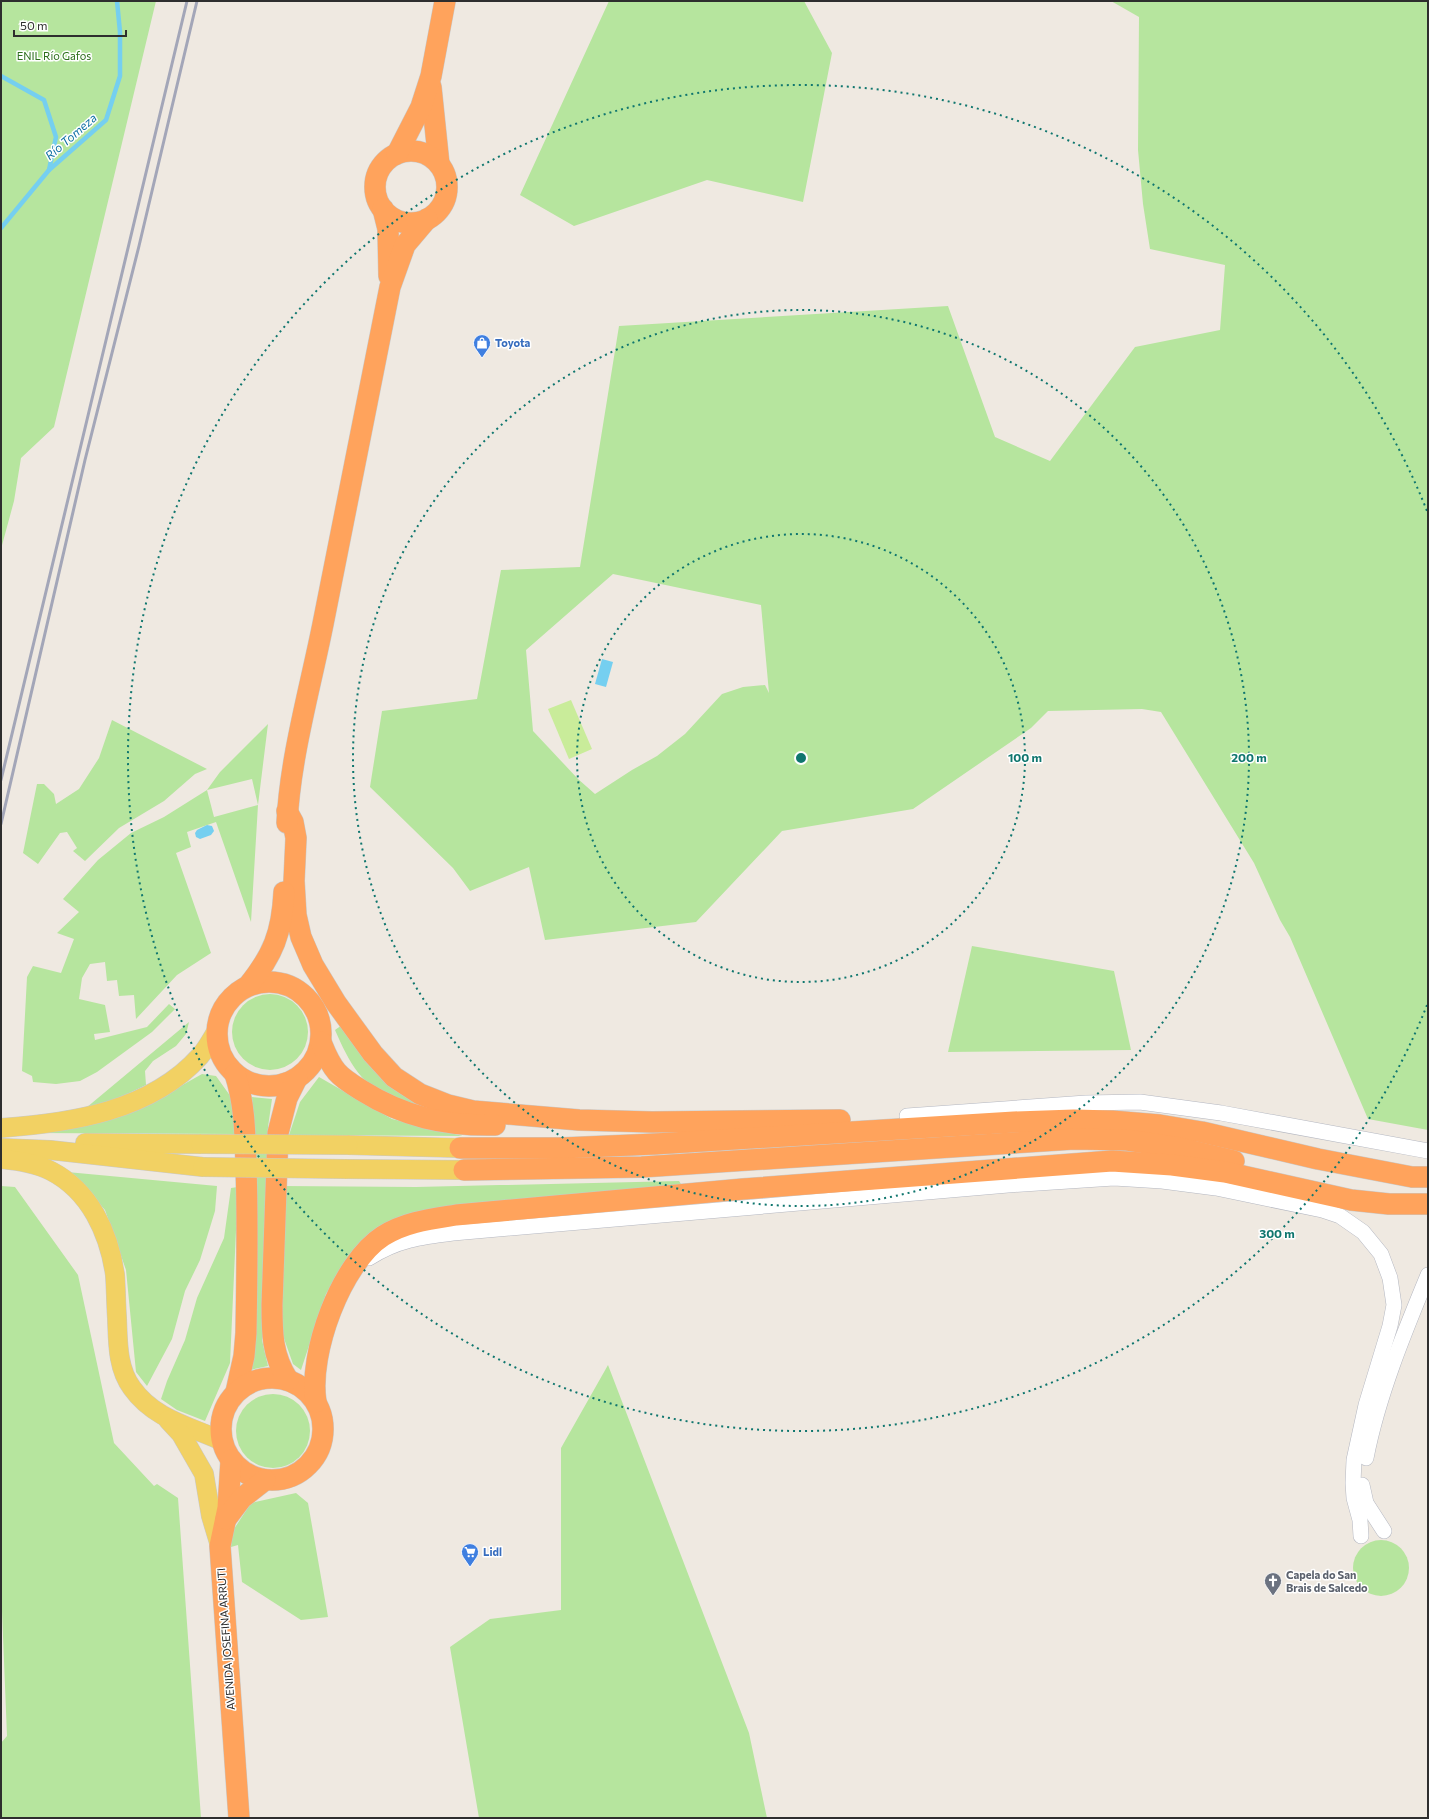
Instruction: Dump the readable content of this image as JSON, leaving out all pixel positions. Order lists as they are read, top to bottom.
{
  "streets": {
    "highway": ["AVENIDA JOSEFINA ARRUTI"]
  },
  "water": ["Río Tomeza"],
  "parks": ["ENIL Río Gafos"],
  "places": {
    "shop": ["Toyota"],
    "supermarket": ["Lidl"],
    "church": ["Capela do San Brais de Salcedo"]
  },
  "scale_bar": "50 m",
  "rings": ["100 m", "200 m", "300 m"]
}
